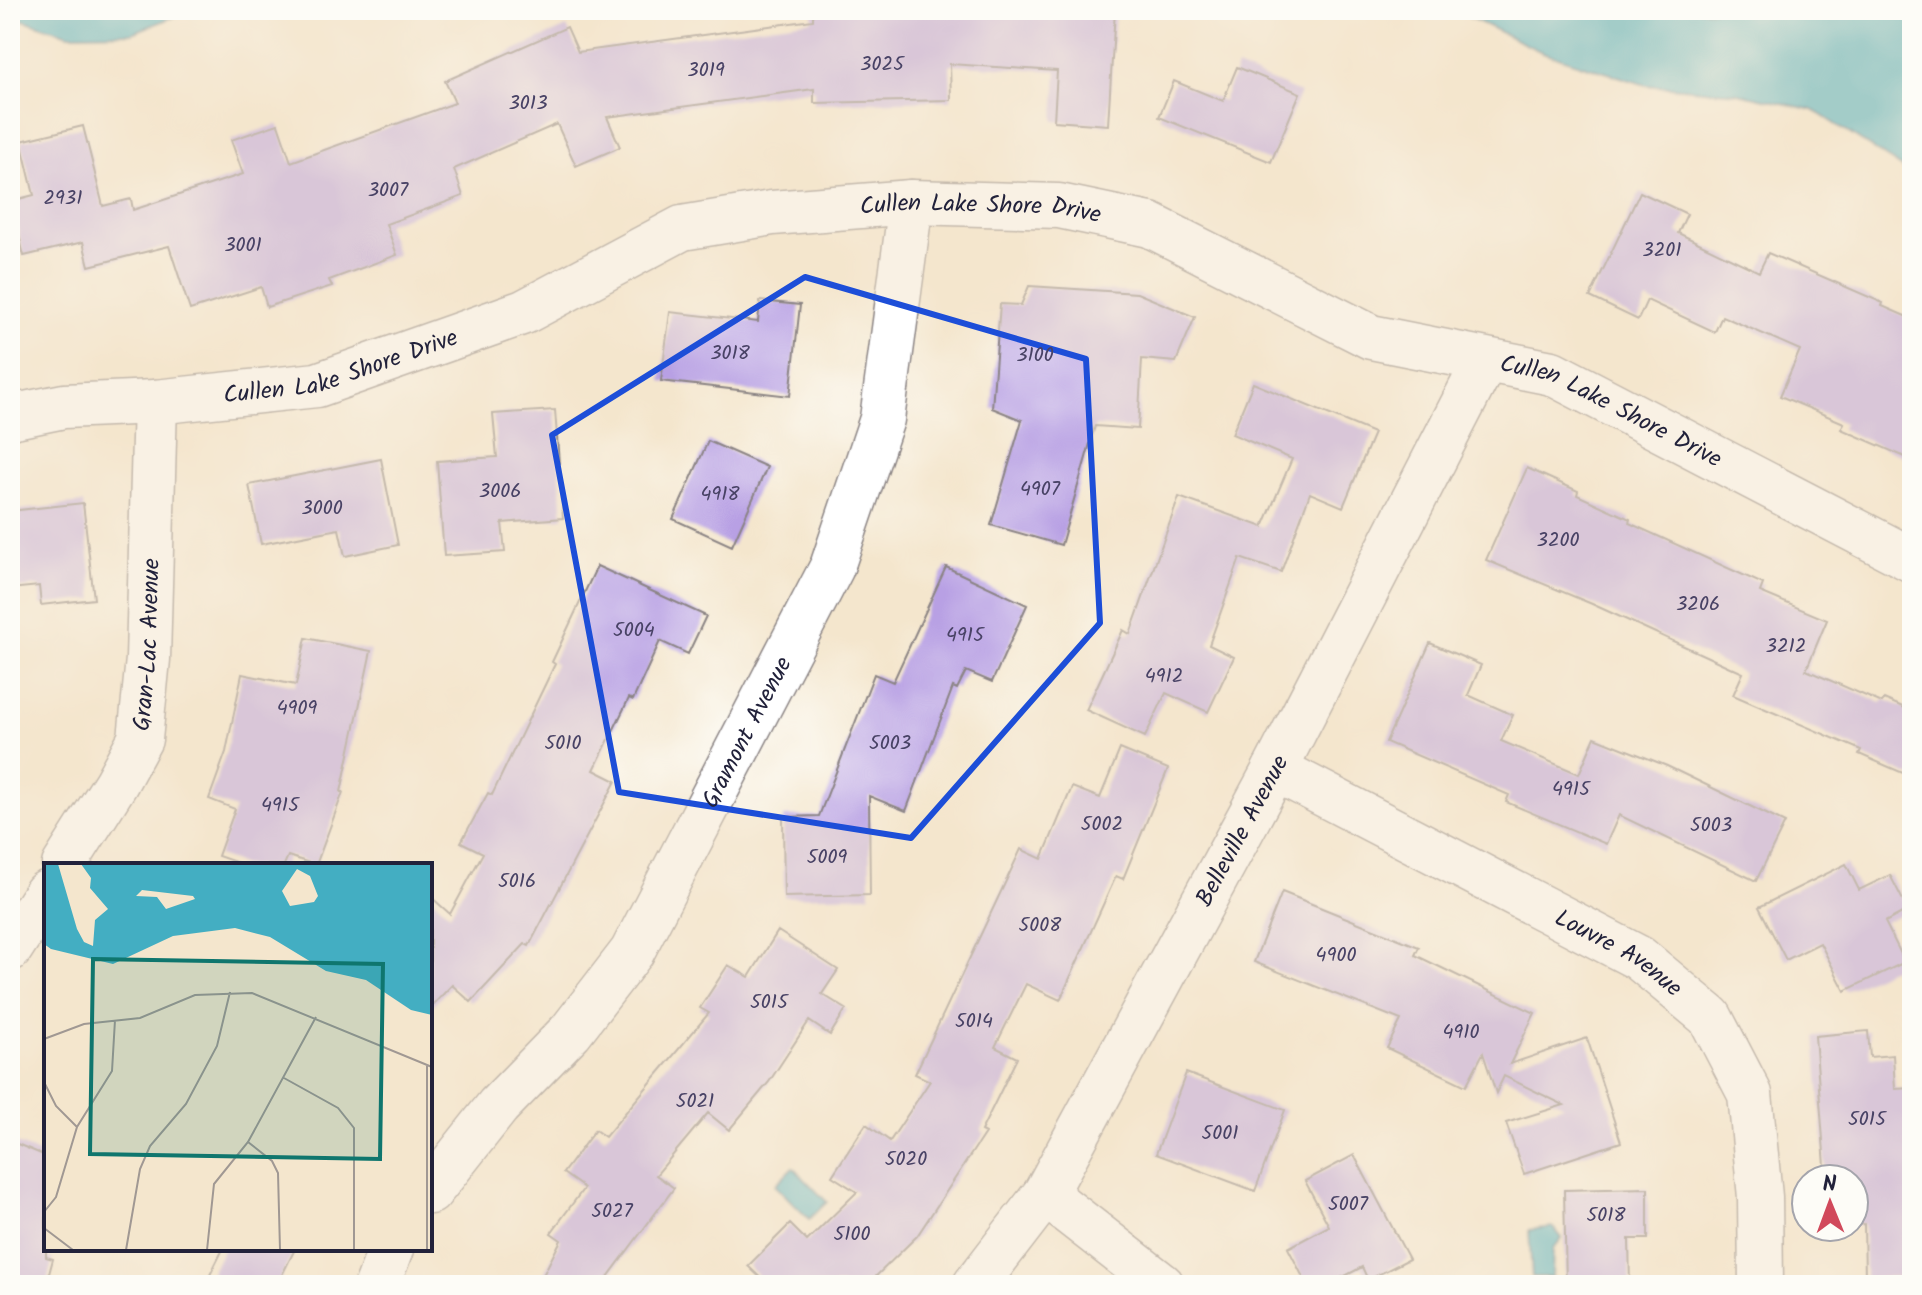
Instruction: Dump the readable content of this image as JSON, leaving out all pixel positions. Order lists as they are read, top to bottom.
{
  "streets": {
    "street": [
      "Cullen Lake Shore Drive",
      "Gran-Lac Avenue",
      "Gramont Avenue",
      "Belleville Avenue",
      "Louvre Avenue"
    ]
  },
  "crossings": [
    ["Cullen Lake Shore Drive", "Gran-Lac Avenue"],
    ["Cullen Lake Shore Drive", "Gramont Avenue"],
    ["Cullen Lake Shore Drive", "Belleville Avenue"],
    ["Belleville Avenue", "Louvre Avenue"]
  ],
  "house_numbers": [
    "3025",
    "3019",
    "3013",
    "3007",
    "2931",
    "3001",
    "3201",
    "3018",
    "3100",
    "4907",
    "3006",
    "4918",
    "3000",
    "3200",
    "3206",
    "5004",
    "4915",
    "3212",
    "4912",
    "4909",
    "5010",
    "5003",
    "4915",
    "4915",
    "5002",
    "5003",
    "5009",
    "5016",
    "5008",
    "4900",
    "5015",
    "5014",
    "4910",
    "5021",
    "5015",
    "5001",
    "5020",
    "5007",
    "5027",
    "5018",
    "5100"
  ],
  "north": "top"
}
